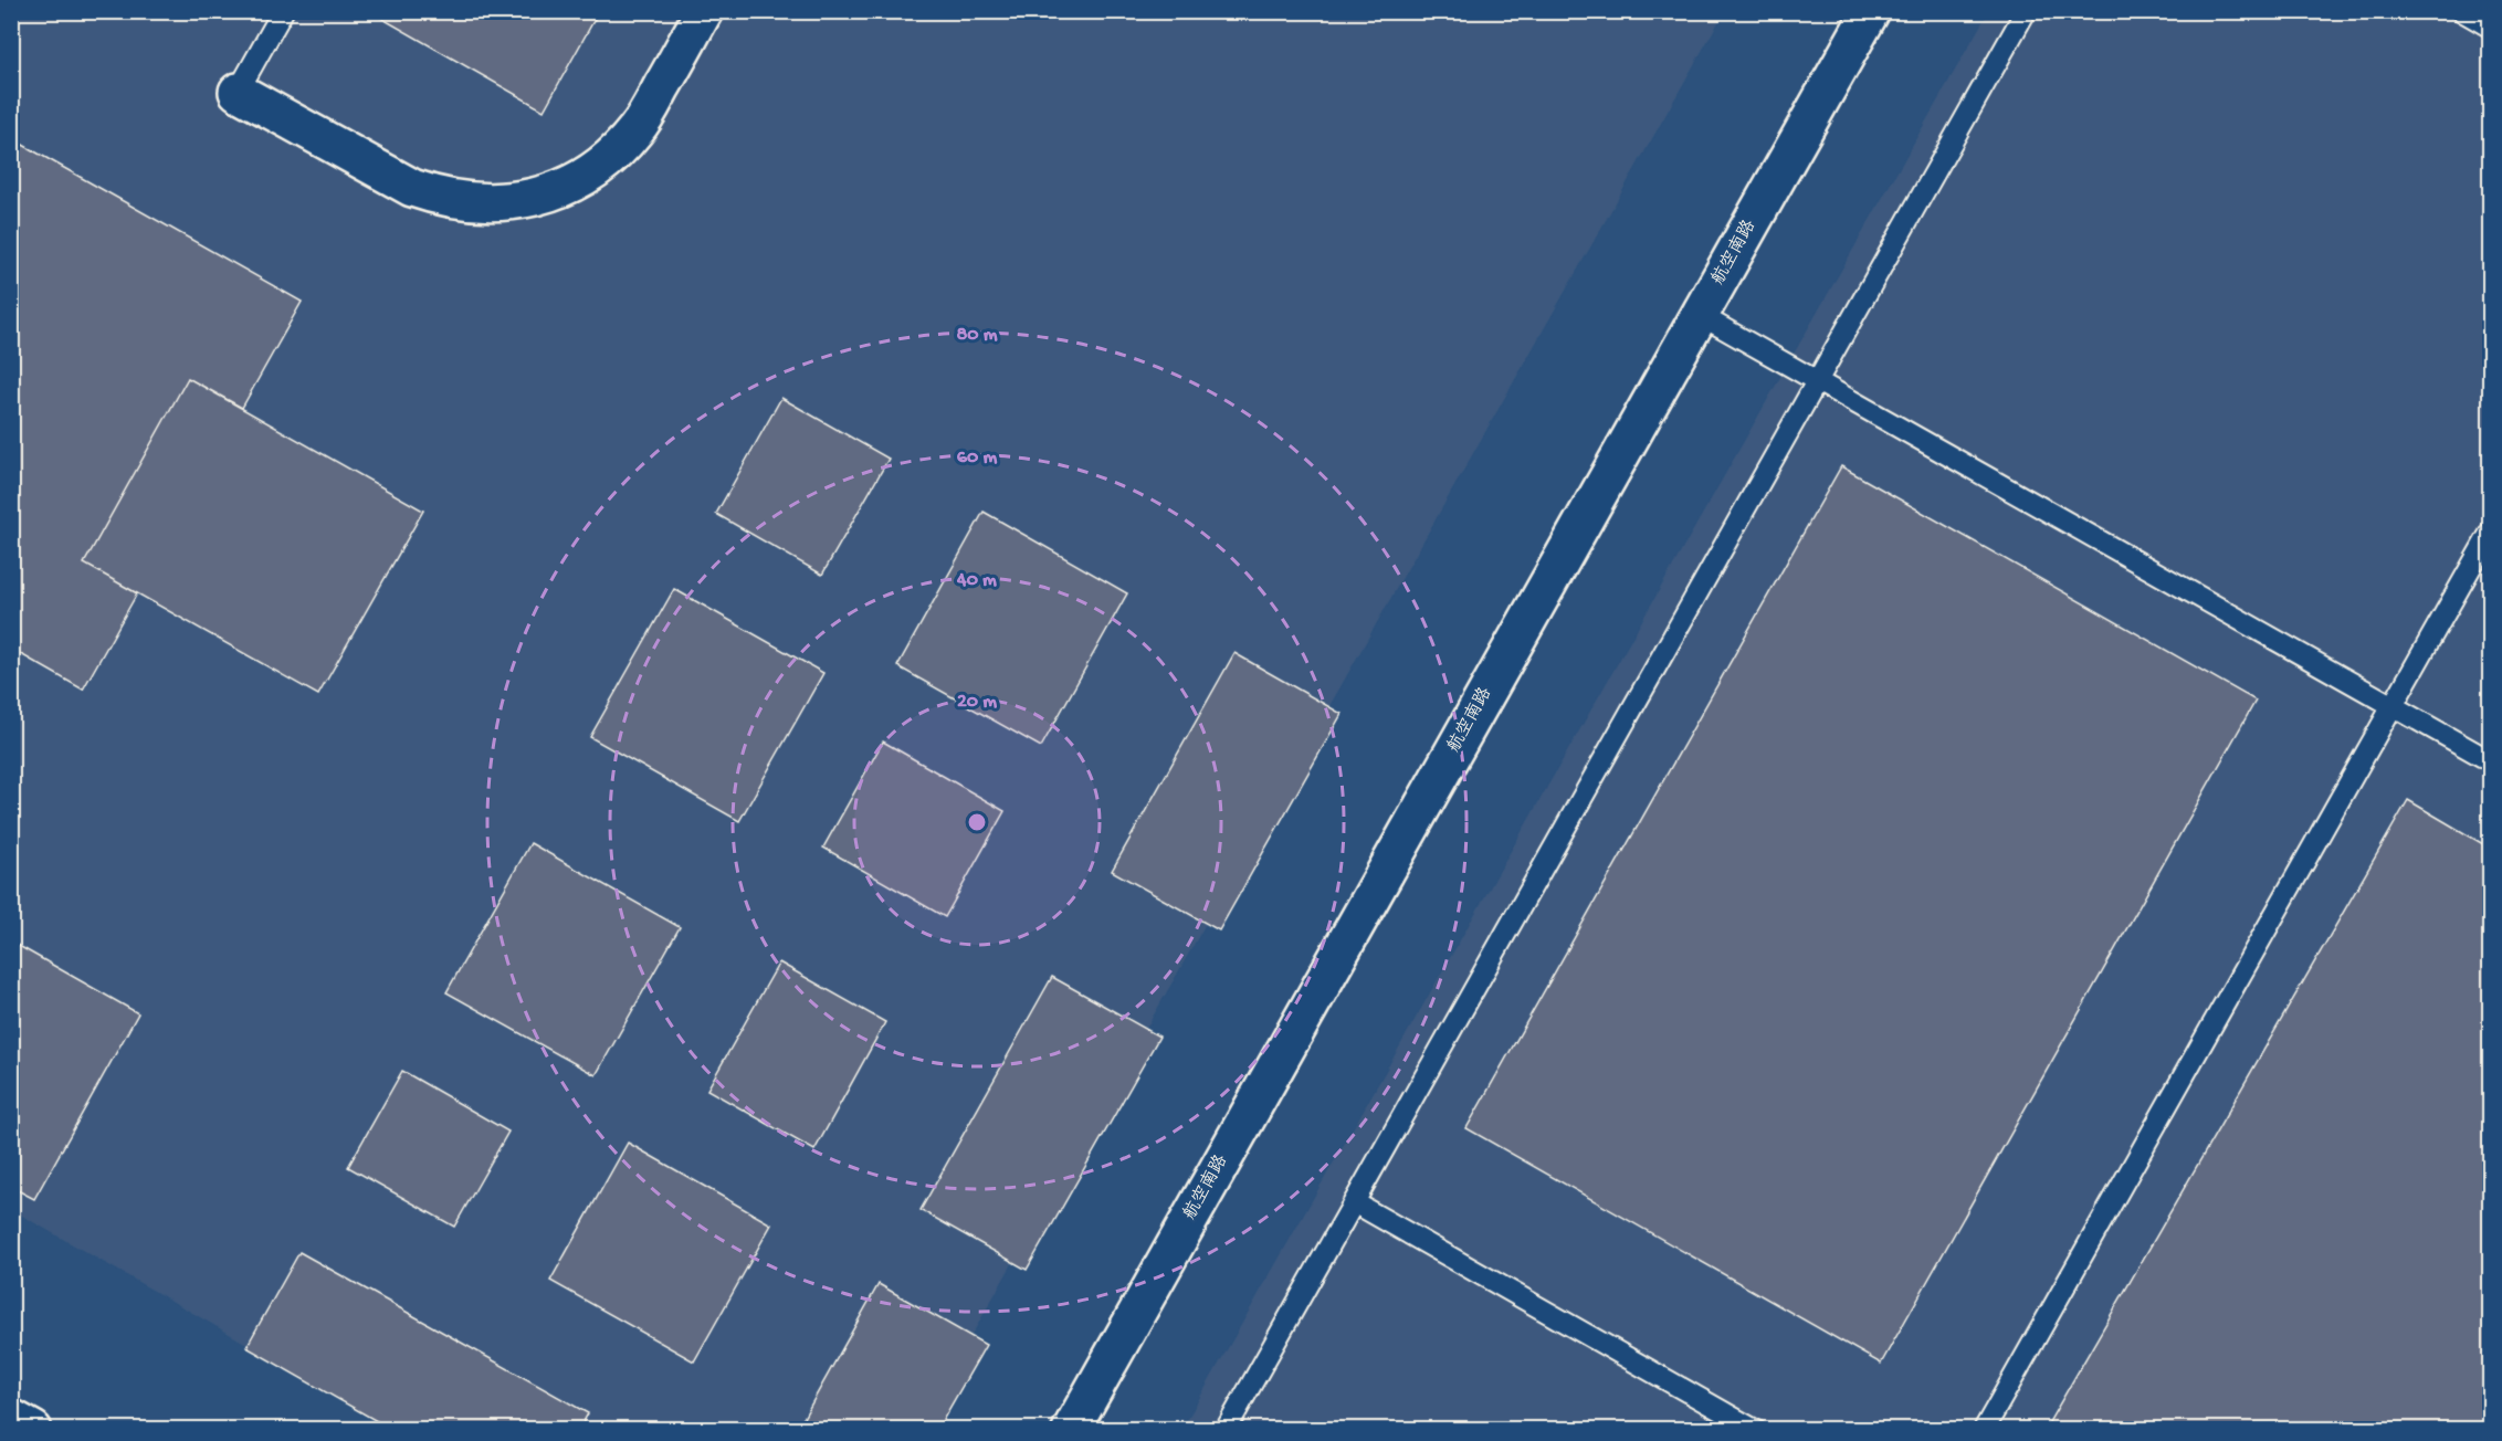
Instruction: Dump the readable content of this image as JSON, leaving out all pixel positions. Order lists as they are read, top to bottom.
{
  "streets": {
    "street": ["航空南路"]
  },
  "rings": [
    "80 m",
    "60 m",
    "40 m",
    "20 m"
  ]
}
